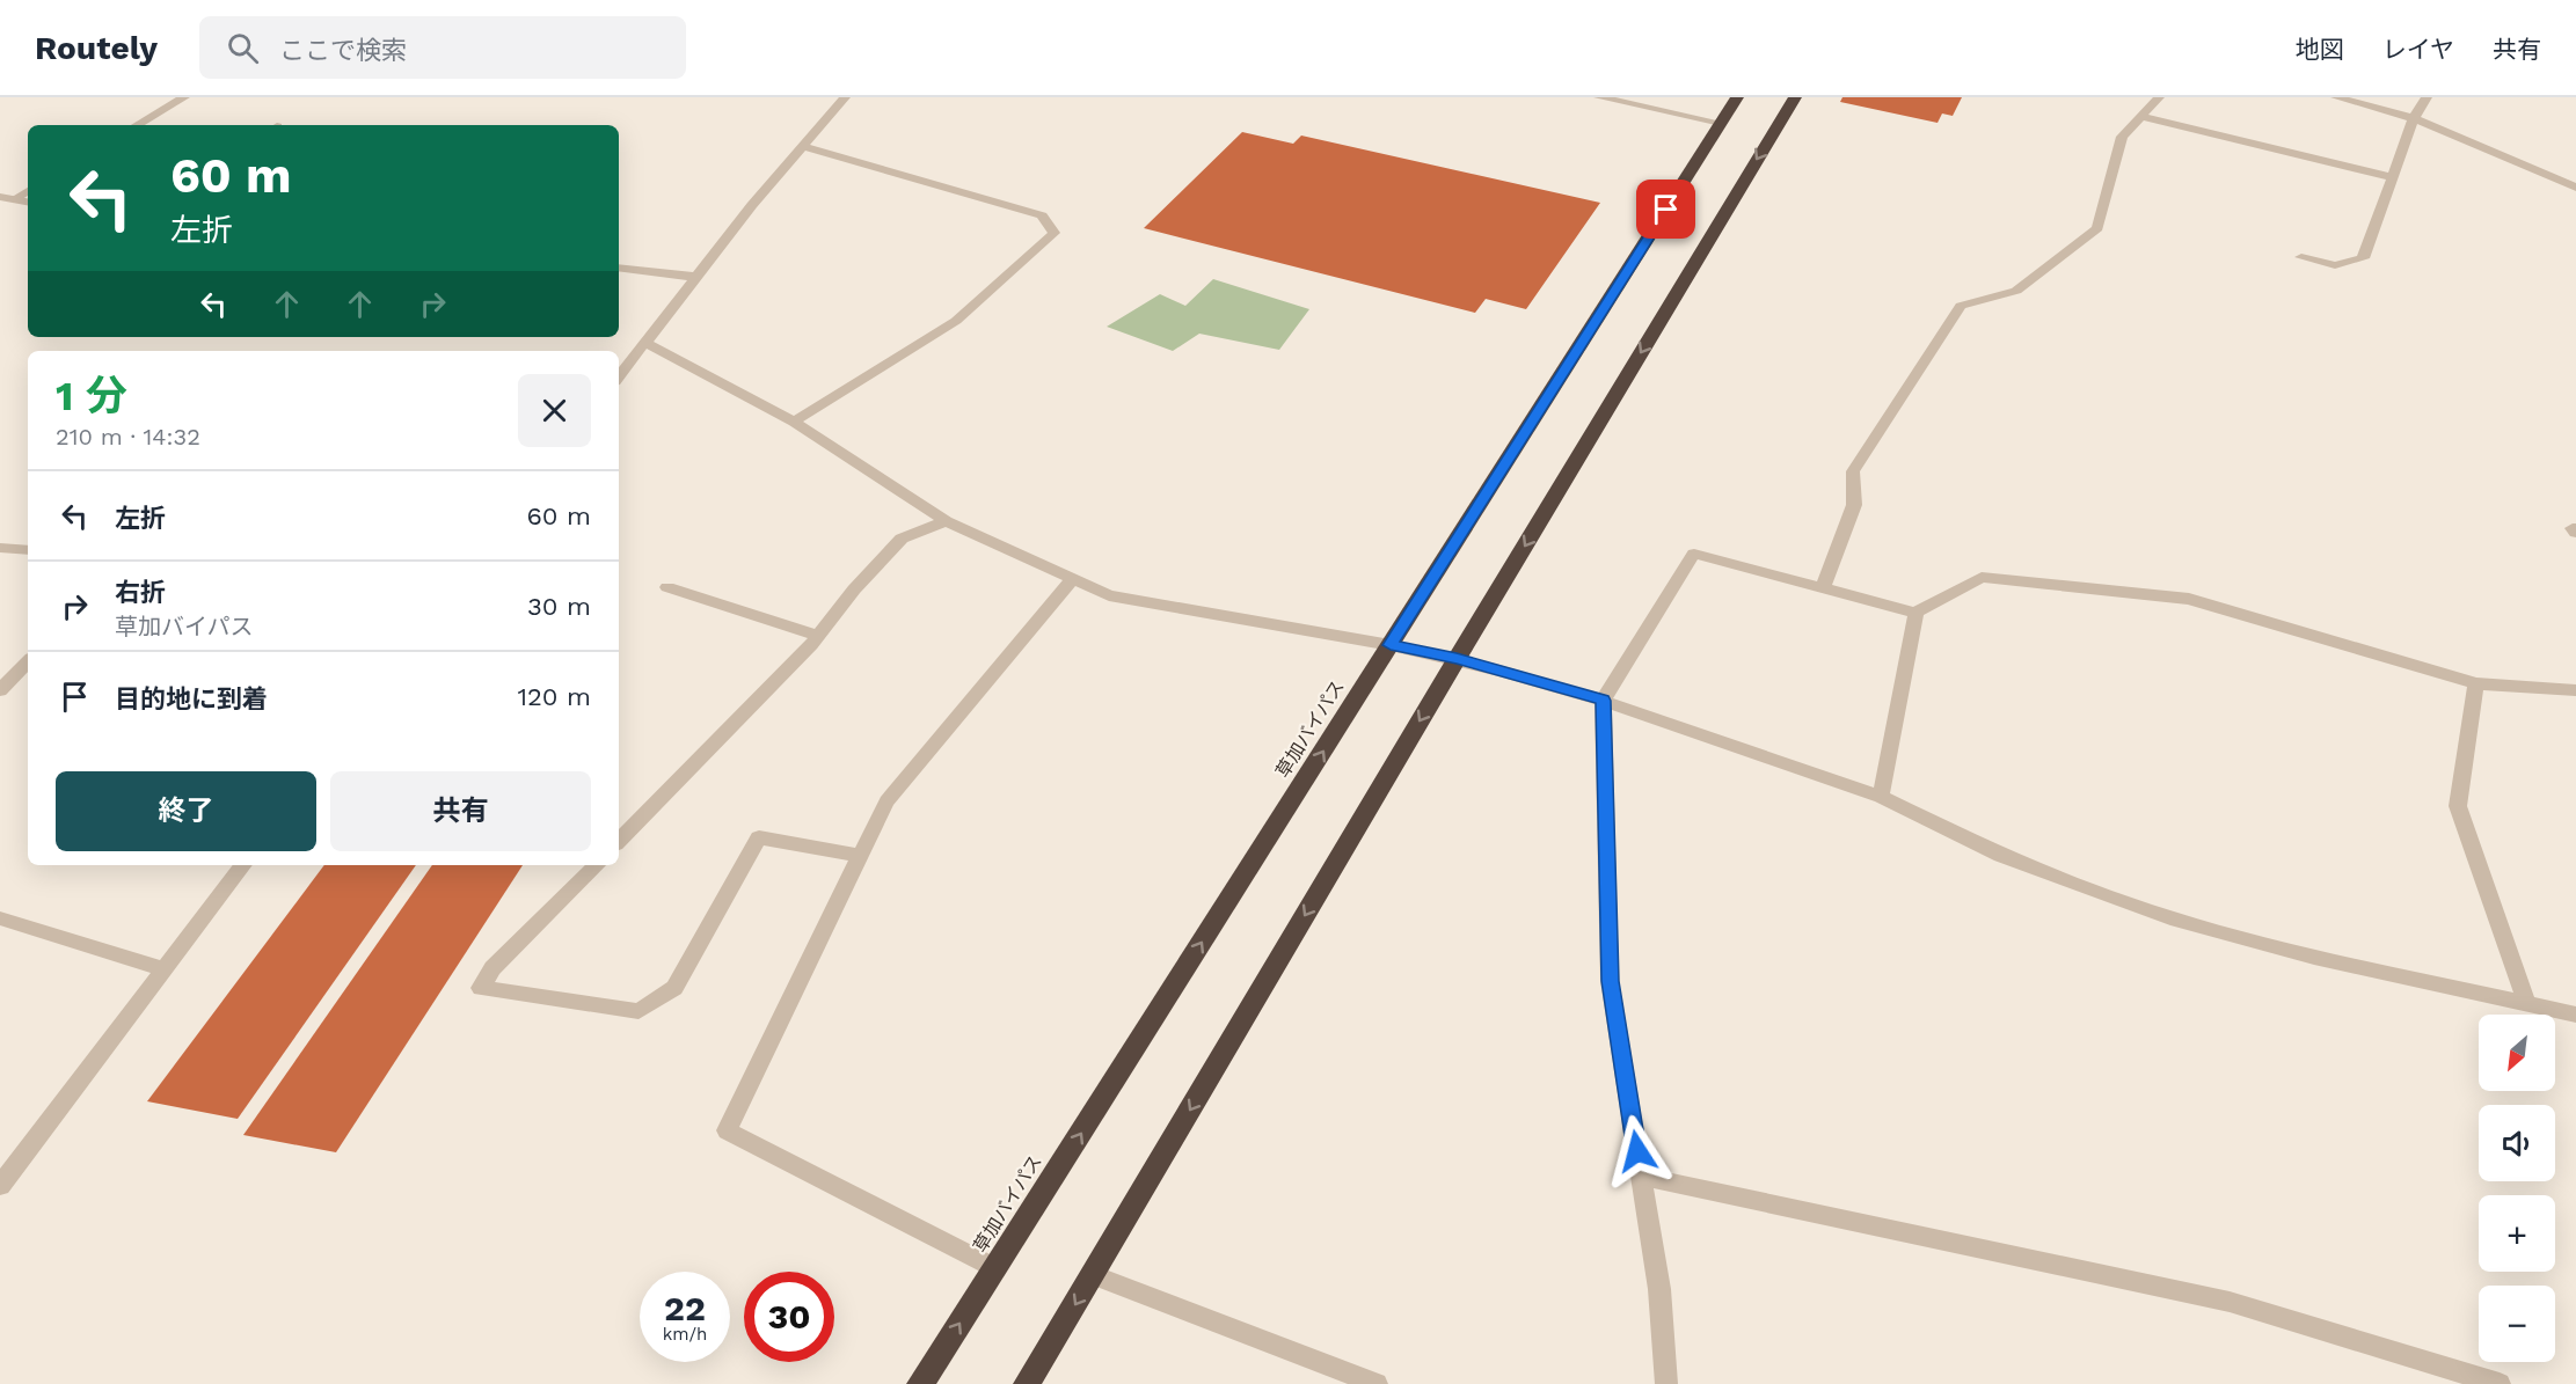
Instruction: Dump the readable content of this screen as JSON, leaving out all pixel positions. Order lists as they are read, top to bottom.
{
  "streets": {
    "highway": ["草加バイパス"]
  },
  "north": "bottom left",
  "page": {
    "header": "Routely",
    "search": "ここで検索",
    "nav": ["地図", "レイヤ", "共有"],
    "turn": ["60 m", "左折"],
    "heading": ["1 分", "210 m · 14:32"],
    "list": [
      {
        "name": "左折",
        "value": "60 m"
      },
      {
        "name": "右折",
        "note": "草加バイパス",
        "value": "30 m"
      },
      {
        "name": "目的地に到着",
        "value": "120 m"
      }
    ],
    "buttons": ["終了", "共有"],
    "map_buttons": ["+", "−"],
    "speed": "22 km/h",
    "limit": "30"
  }
}
